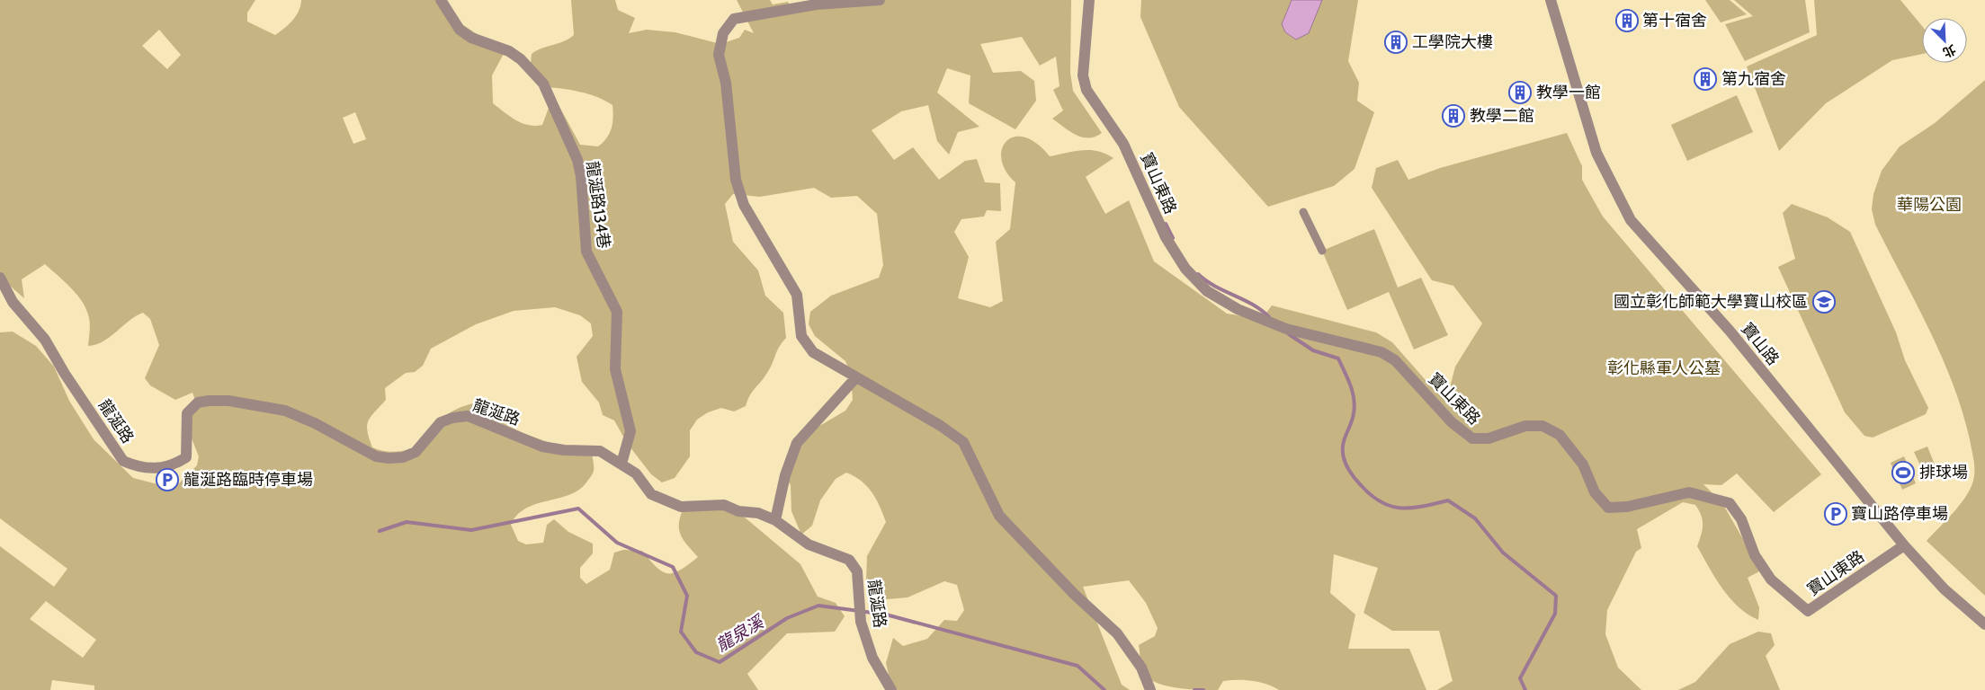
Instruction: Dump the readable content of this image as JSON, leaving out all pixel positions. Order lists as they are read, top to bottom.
{
  "streets": {
    "street": [
      "寶山東路",
      "龍涎路134巷",
      "寶山路",
      "龍涎路"
    ]
  },
  "crossings": [
    ["寶山東路", "寶山路"],
    ["龍涎路134巷", "龍涎路"]
  ],
  "water": ["龍泉溪"],
  "parks": ["華陽公園", "彰化縣軍人公墓"],
  "places": {
    "building": [
      "第十宿舍",
      "工學院大樓",
      "第九宿舍",
      "教學一館",
      "教學二館"
    ],
    "school or university": ["國立彰化師範大學寶山校區"],
    "sports": ["排球場"],
    "parking": ["龍涎路臨時停車場", "寶山路停車場"]
  },
  "north": "bottom right"
}
